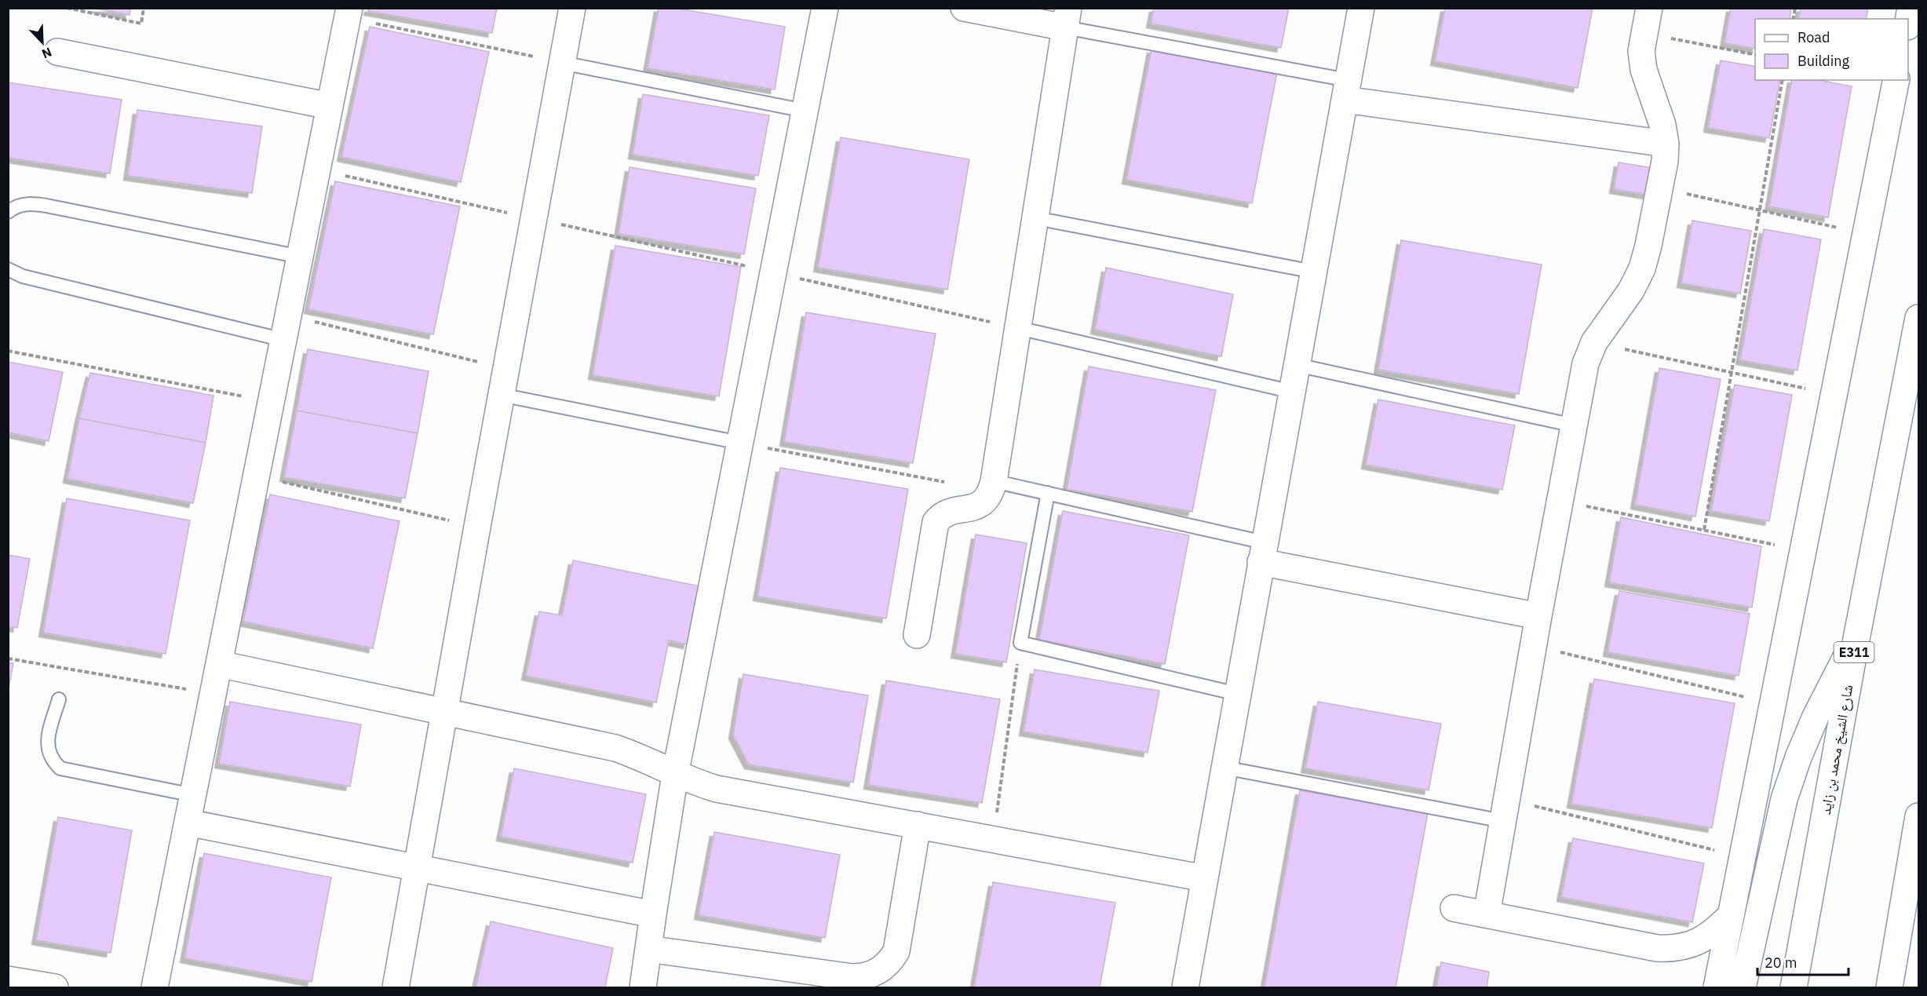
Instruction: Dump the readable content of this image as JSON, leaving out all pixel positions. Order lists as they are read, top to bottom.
{
  "streets": {
    "main road": ["E311", "شارع الشيخ محمد بن زايد"]
  },
  "legend": ["Road", "Building"],
  "scale_bar": "20 m",
  "north": "bottom right"
}
